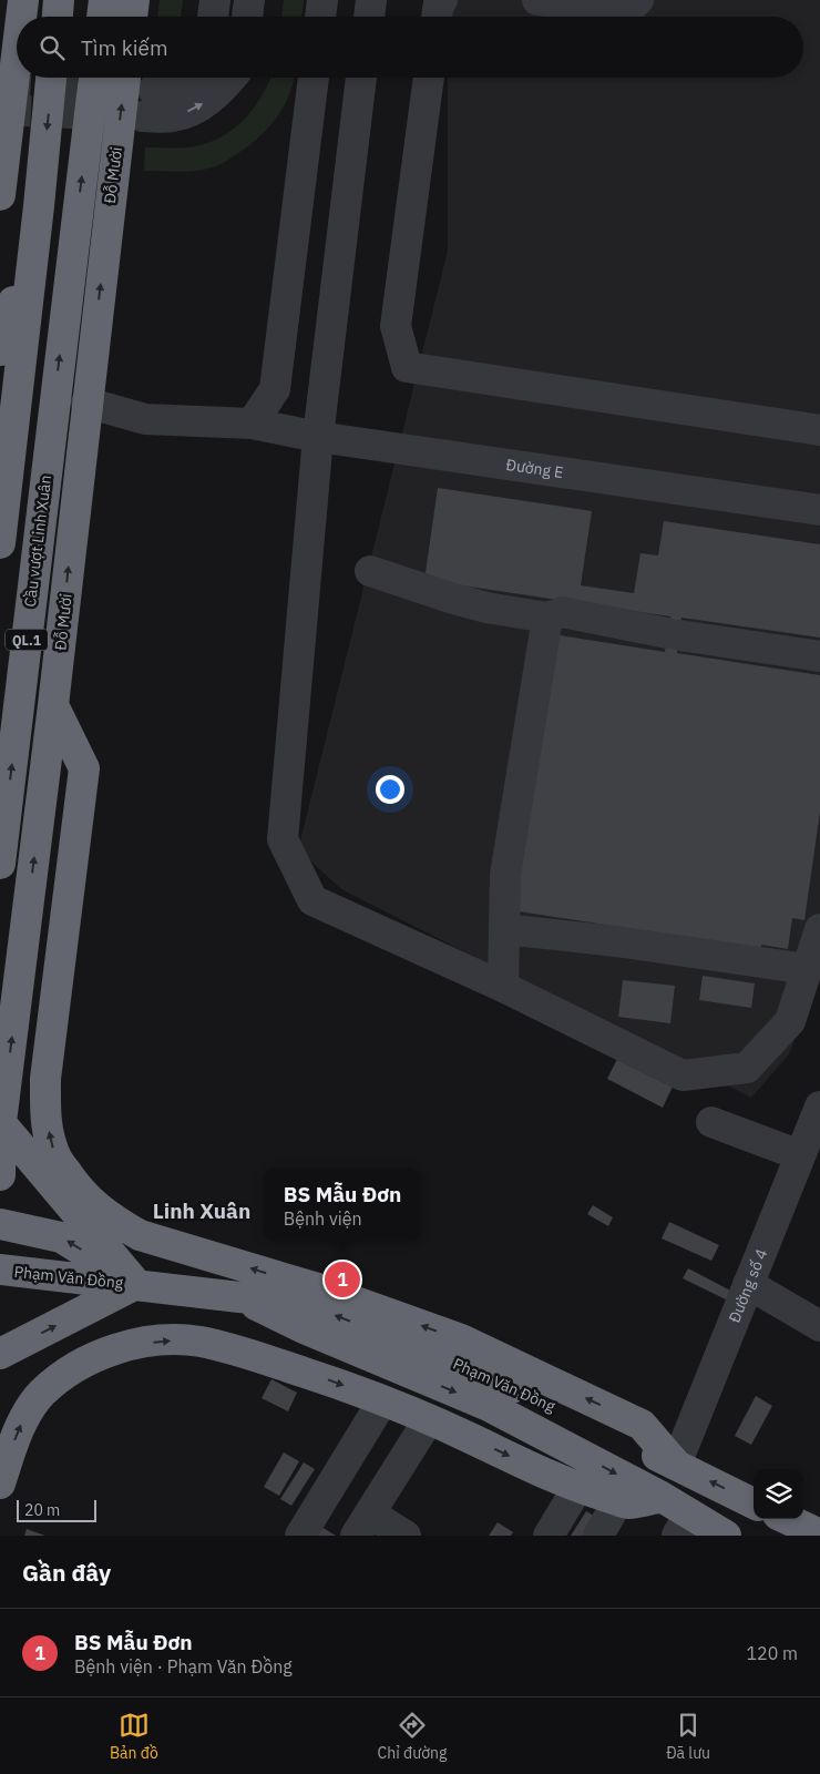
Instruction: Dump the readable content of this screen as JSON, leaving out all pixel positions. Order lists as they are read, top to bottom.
{
  "streets": {
    "highway": [
      "Đỗ Mười",
      "Cầu vượt Linh Xuân",
      "QL.1",
      "Phạm Văn Đồng"
    ],
    "street": ["Đường E", "Đường số 4"]
  },
  "crossings": [
    ["Đỗ Mười", "Đường E"],
    ["Đỗ Mười", "Cầu vượt Linh Xuân"],
    ["Phạm Văn Đồng", "Đường số 4"]
  ],
  "one_way": ["Cầu vượt Linh Xuân"],
  "districts": ["Linh Xuân"],
  "scale_bar": "20 m",
  "page": {
    "search": "Tìm kiếm",
    "popup": ["BS Mẫu Đơn", "Bệnh viện"],
    "pins": "1",
    "scale": "20 m",
    "heading": "Gần đây",
    "list": [
      {
        "mark": "1",
        "name": "BS Mẫu Đơn",
        "note": "Bệnh viện · Phạm Văn Đồng",
        "value": "120 m"
      }
    ],
    "nav": ["Bản đồ", "Chỉ đường", "Đã lưu"]
  }
}
